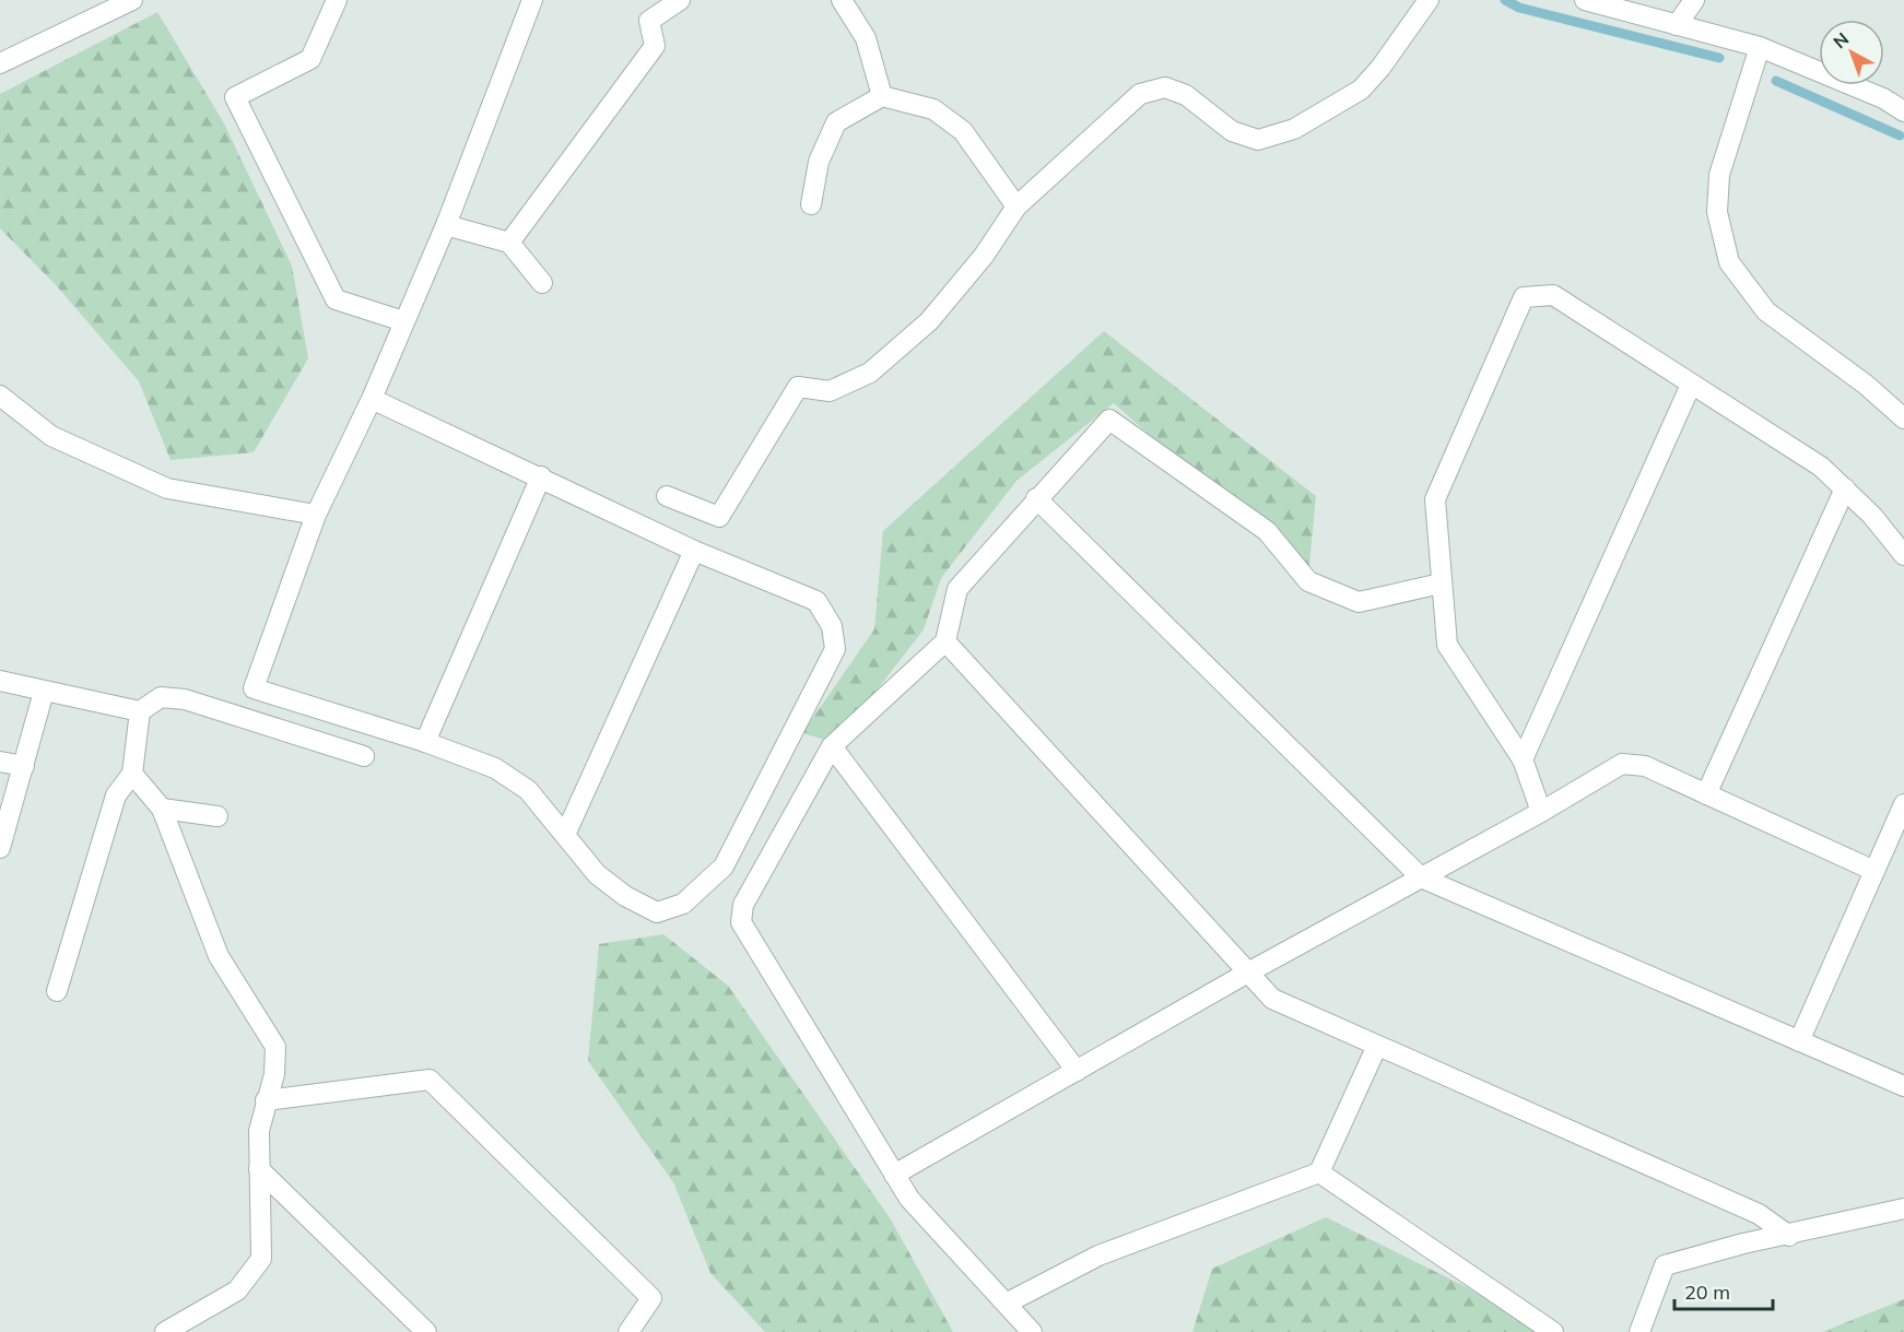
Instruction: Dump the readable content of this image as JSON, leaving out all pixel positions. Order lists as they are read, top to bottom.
{
  "scale_bar": "20 m",
  "north": "top left"
}
